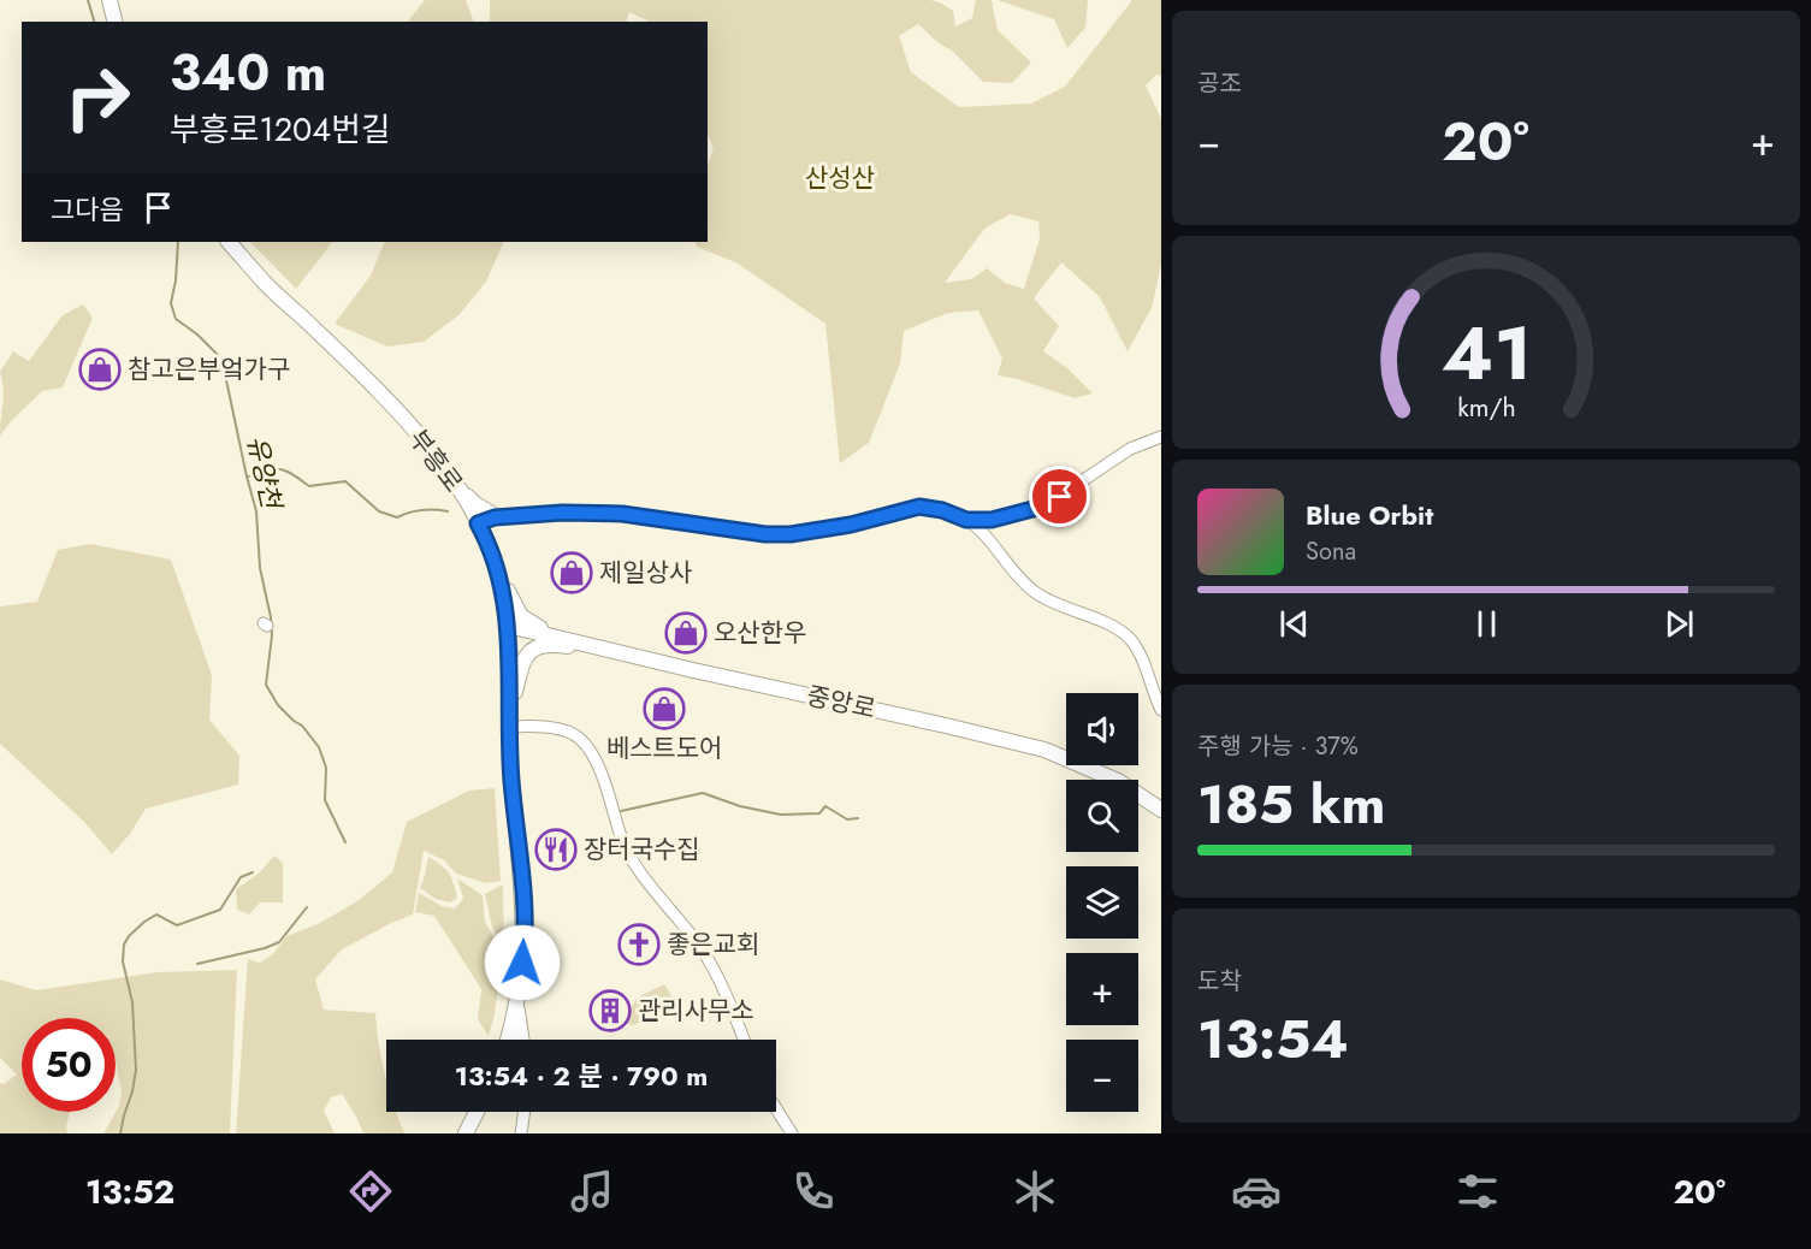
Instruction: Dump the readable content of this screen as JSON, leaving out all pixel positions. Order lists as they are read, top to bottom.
{
  "streets": {
    "main road": ["부흥로", "중앙로"]
  },
  "crossings": [
    ["부흥로", "중앙로"]
  ],
  "water": ["유양천"],
  "parks": ["산성산"],
  "places": {
    "shop": [
      "참고은부엌가구",
      "제일상사",
      "오산한우",
      "베스트도어"
    ],
    "restaurant": ["장터국수집"],
    "church": ["좋은교회"],
    "building": ["관리사무소"]
  },
  "page": {
    "tile": [
      "공조",
      ["주행 가능 · 37%", "185 km"],
      ["도착", "13:54"]
    ],
    "turn": ["340 m", "부흥로1204번길"],
    "heat": ["−", "20°", "+"],
    "then": "그다음",
    "song": ["Blue Orbit", "Sona"],
    "map_buttons": ["+", "−"],
    "limit": "50",
    "trip": "13:54 · 2 분 · 790 m",
    "tabs": ["13:52", "20°"],
    "gauge": ["41", "km/h"]
  }
}
